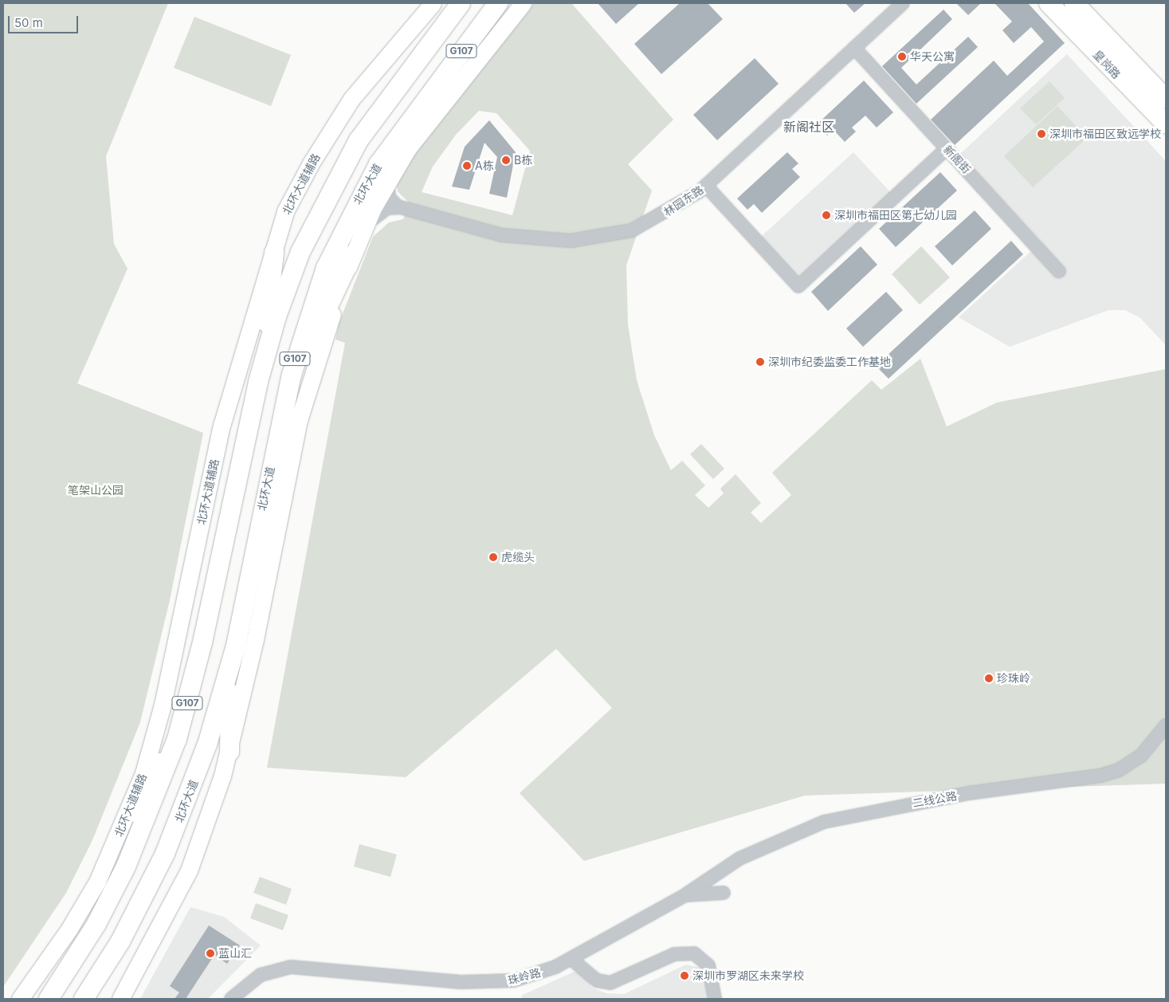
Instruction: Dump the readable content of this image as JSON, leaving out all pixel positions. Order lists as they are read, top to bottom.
{
  "streets": {
    "highway": ["G107", "皇岗路", "北环大道"],
    "main road": ["北环大道辅路"],
    "street": [
      "新阁街",
      "林园东路",
      "二线公路",
      "珠岭路"
    ]
  },
  "crossings": [
    ["新阁街", "林园东路"],
    ["二线公路", "珠岭路"]
  ],
  "districts": ["新阁社区"],
  "parks": ["笔架山公园"],
  "places": [
    "华天公寓",
    "深圳市福田区致远学校",
    "B栋",
    "A栋",
    "深圳市福田区第七幼儿园",
    "深圳市纪委监委工作基地",
    "虎缆头",
    "珍珠岭",
    "蓝山汇",
    "深圳市罗湖区未来学校"
  ],
  "scale_bar": "50 m"
}
